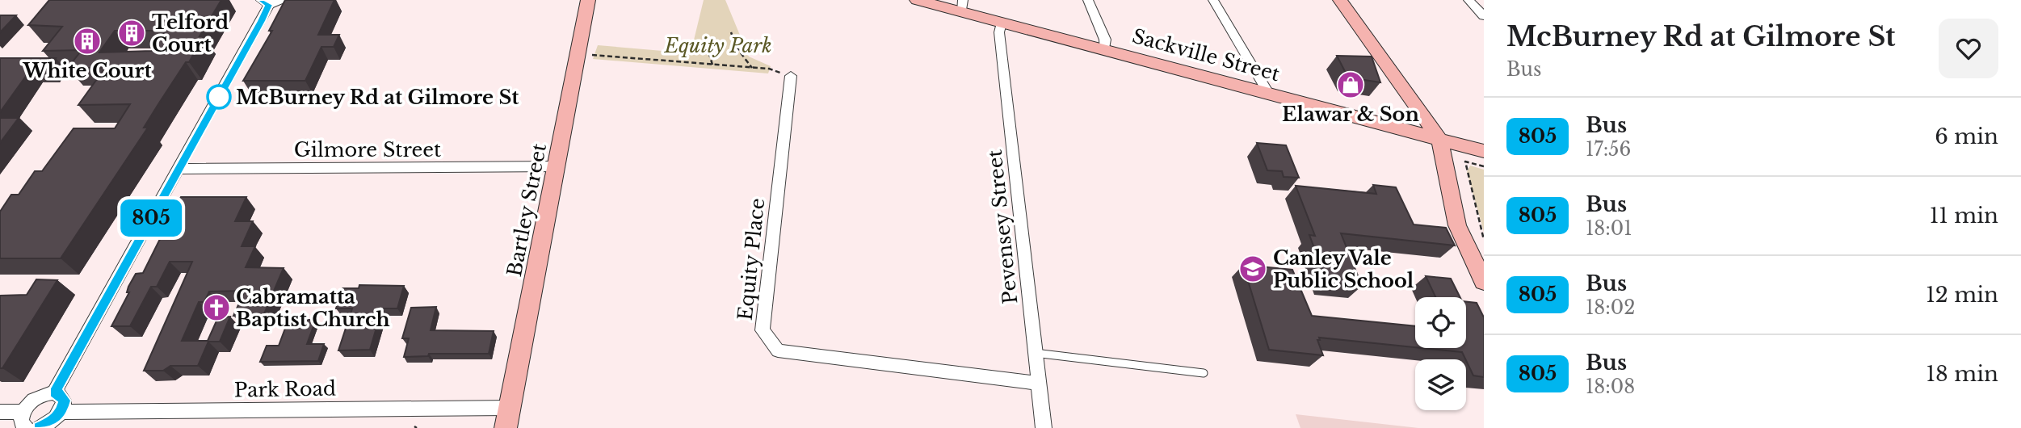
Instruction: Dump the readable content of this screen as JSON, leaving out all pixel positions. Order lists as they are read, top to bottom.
{
  "streets": {
    "main road": ["Sackville Street", "Bartley Street"],
    "street": [
      "Gilmore Street",
      "Pevensey Street",
      "Equity Place",
      "Park Road"
    ]
  },
  "crossings": [
    ["Sackville Street", "Pevensey Street"],
    ["Gilmore Street", "Bartley Street"],
    ["Bartley Street", "Park Road"],
    ["Pevensey Street", "Equity Place"]
  ],
  "parks": ["Equity Park"],
  "places": {
    "building": ["Telford Court", "White Court"],
    "shop": ["Elawar & Son"],
    "other": ["McBurney Rd at Gilmore St"],
    "school or university": ["Canley Vale Public School"],
    "church": ["Cabramatta Baptist Church"]
  },
  "lines": ["bus line 805"],
  "page": {
    "on_map": "805",
    "heading": ["McBurney Rd at Gilmore St", "Bus"],
    "list": [
      {
        "mark": "805",
        "name": "Bus",
        "note": "17:56",
        "value": "6 min"
      },
      {
        "mark": "805",
        "name": "Bus",
        "note": "18:01",
        "value": "11 min"
      },
      {
        "mark": "805",
        "name": "Bus",
        "note": "18:02",
        "value": "12 min"
      },
      {
        "mark": "805",
        "name": "Bus",
        "note": "18:08",
        "value": "18 min"
      }
    ]
  }
}
